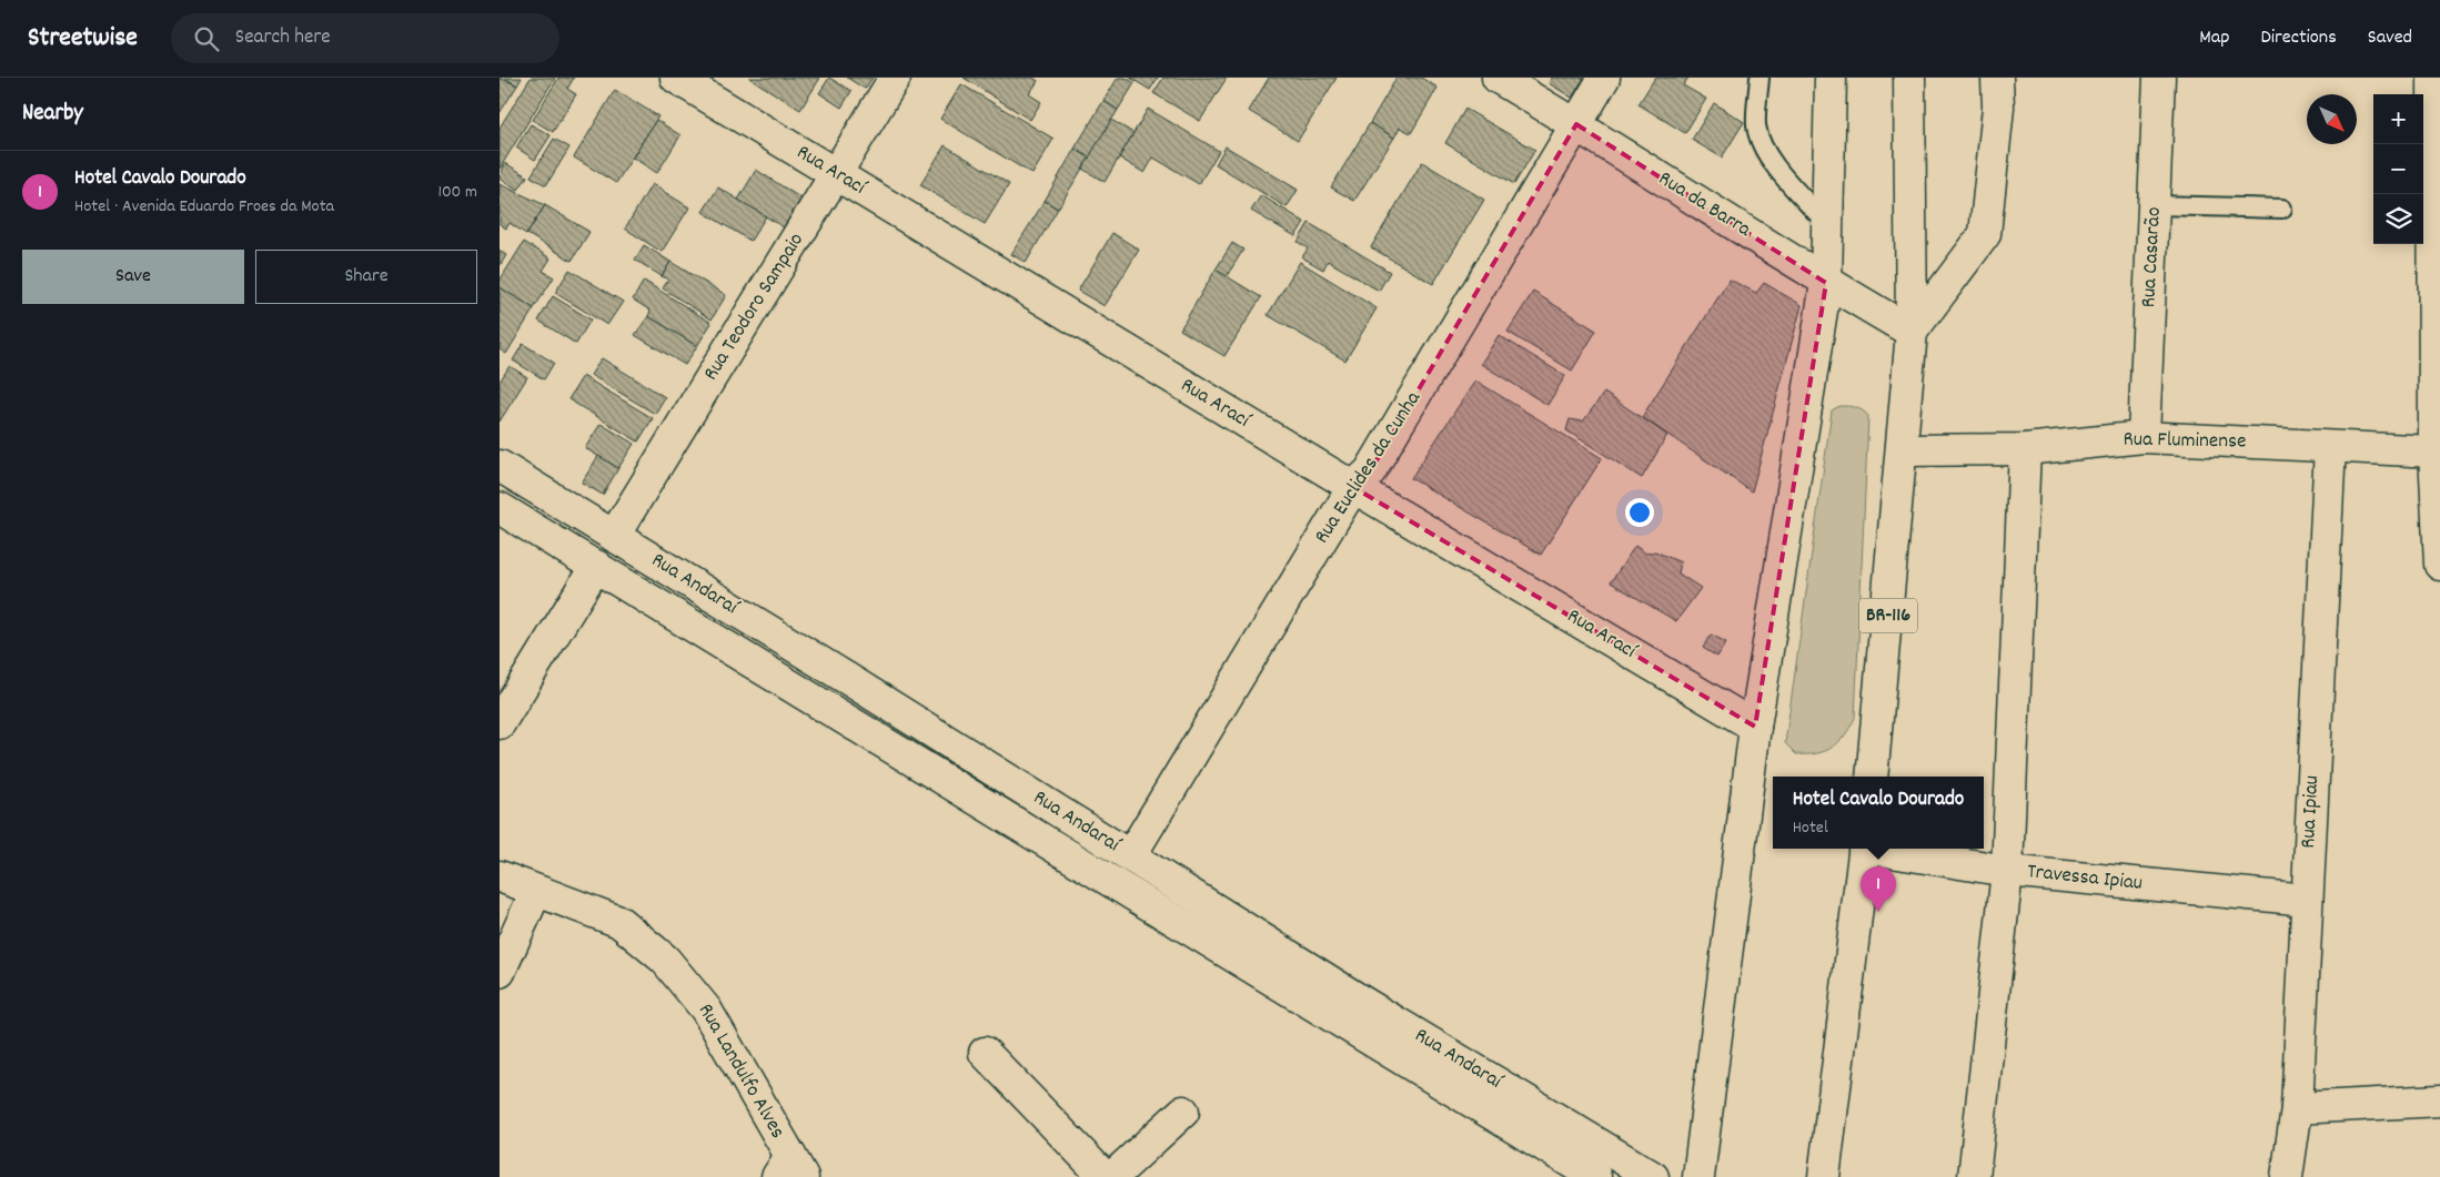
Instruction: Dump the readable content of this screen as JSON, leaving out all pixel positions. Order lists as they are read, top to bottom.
{
  "streets": {
    "main road": [
      "Rua Arací",
      "Rua da Barra",
      "Rua Casarão",
      "Rua Teodoro Sampaio",
      "Rua Fluminense",
      "Rua Euclides da Cunha",
      "Rua Andaraí",
      "BR-116",
      "Rua Ipiau",
      "Travessa Ipiau",
      "Rua Landulfo Alves"
    ]
  },
  "crossings": [
    ["Rua Arací", "Rua Teodoro Sampaio"],
    ["Rua Arací", "Rua Euclides da Cunha"],
    ["Rua da Barra", "Rua Euclides da Cunha"],
    ["Rua da Barra", "BR-116"],
    ["Rua Casarão", "Rua Fluminense"],
    ["Rua Teodoro Sampaio", "Rua Andaraí"],
    ["Rua Fluminense", "BR-116"],
    ["Rua Fluminense", "Rua Ipiau"],
    ["Rua Euclides da Cunha", "Rua Andaraí"],
    ["Rua Ipiau", "Travessa Ipiau"]
  ],
  "north": "bottom right",
  "page": {
    "header": "Streetwise",
    "search": "Search here",
    "nav": ["Map", "Directions", "Saved"],
    "heading": "Nearby",
    "map_buttons": ["+", "−"],
    "list": [
      {
        "mark": "1",
        "name": "Hotel Cavalo Dourado",
        "note": "Hotel · Avenida Eduardo Froes da Mota",
        "value": "100 m"
      }
    ],
    "buttons": ["Save", "Share"],
    "popup": ["Hotel Cavalo Dourado", "Hotel"],
    "pins": "1"
  }
}
